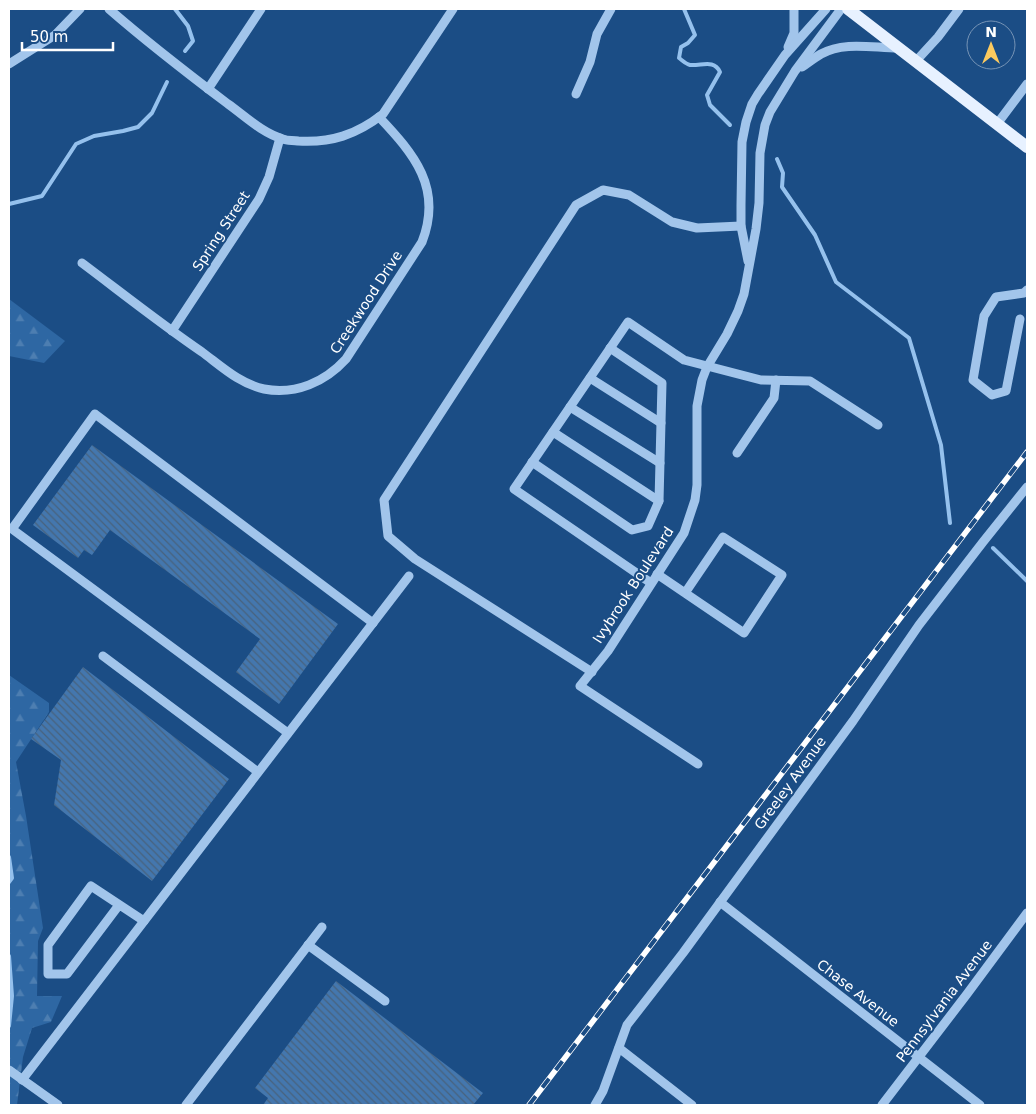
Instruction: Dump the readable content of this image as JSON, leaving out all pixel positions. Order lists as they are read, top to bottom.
{
  "streets": {
    "street": [
      "Spring Street",
      "Creekwood Drive",
      "Ivybrook Boulevard",
      "Greeley Avenue",
      "Chase Avenue",
      "Pennsylvania Avenue"
    ]
  },
  "crossings": [
    ["Spring Street", "Creekwood Drive"],
    ["Greeley Avenue", "Chase Avenue"],
    ["Chase Avenue", "Pennsylvania Avenue"]
  ],
  "scale_bar": "50 m",
  "north": "top"
}
